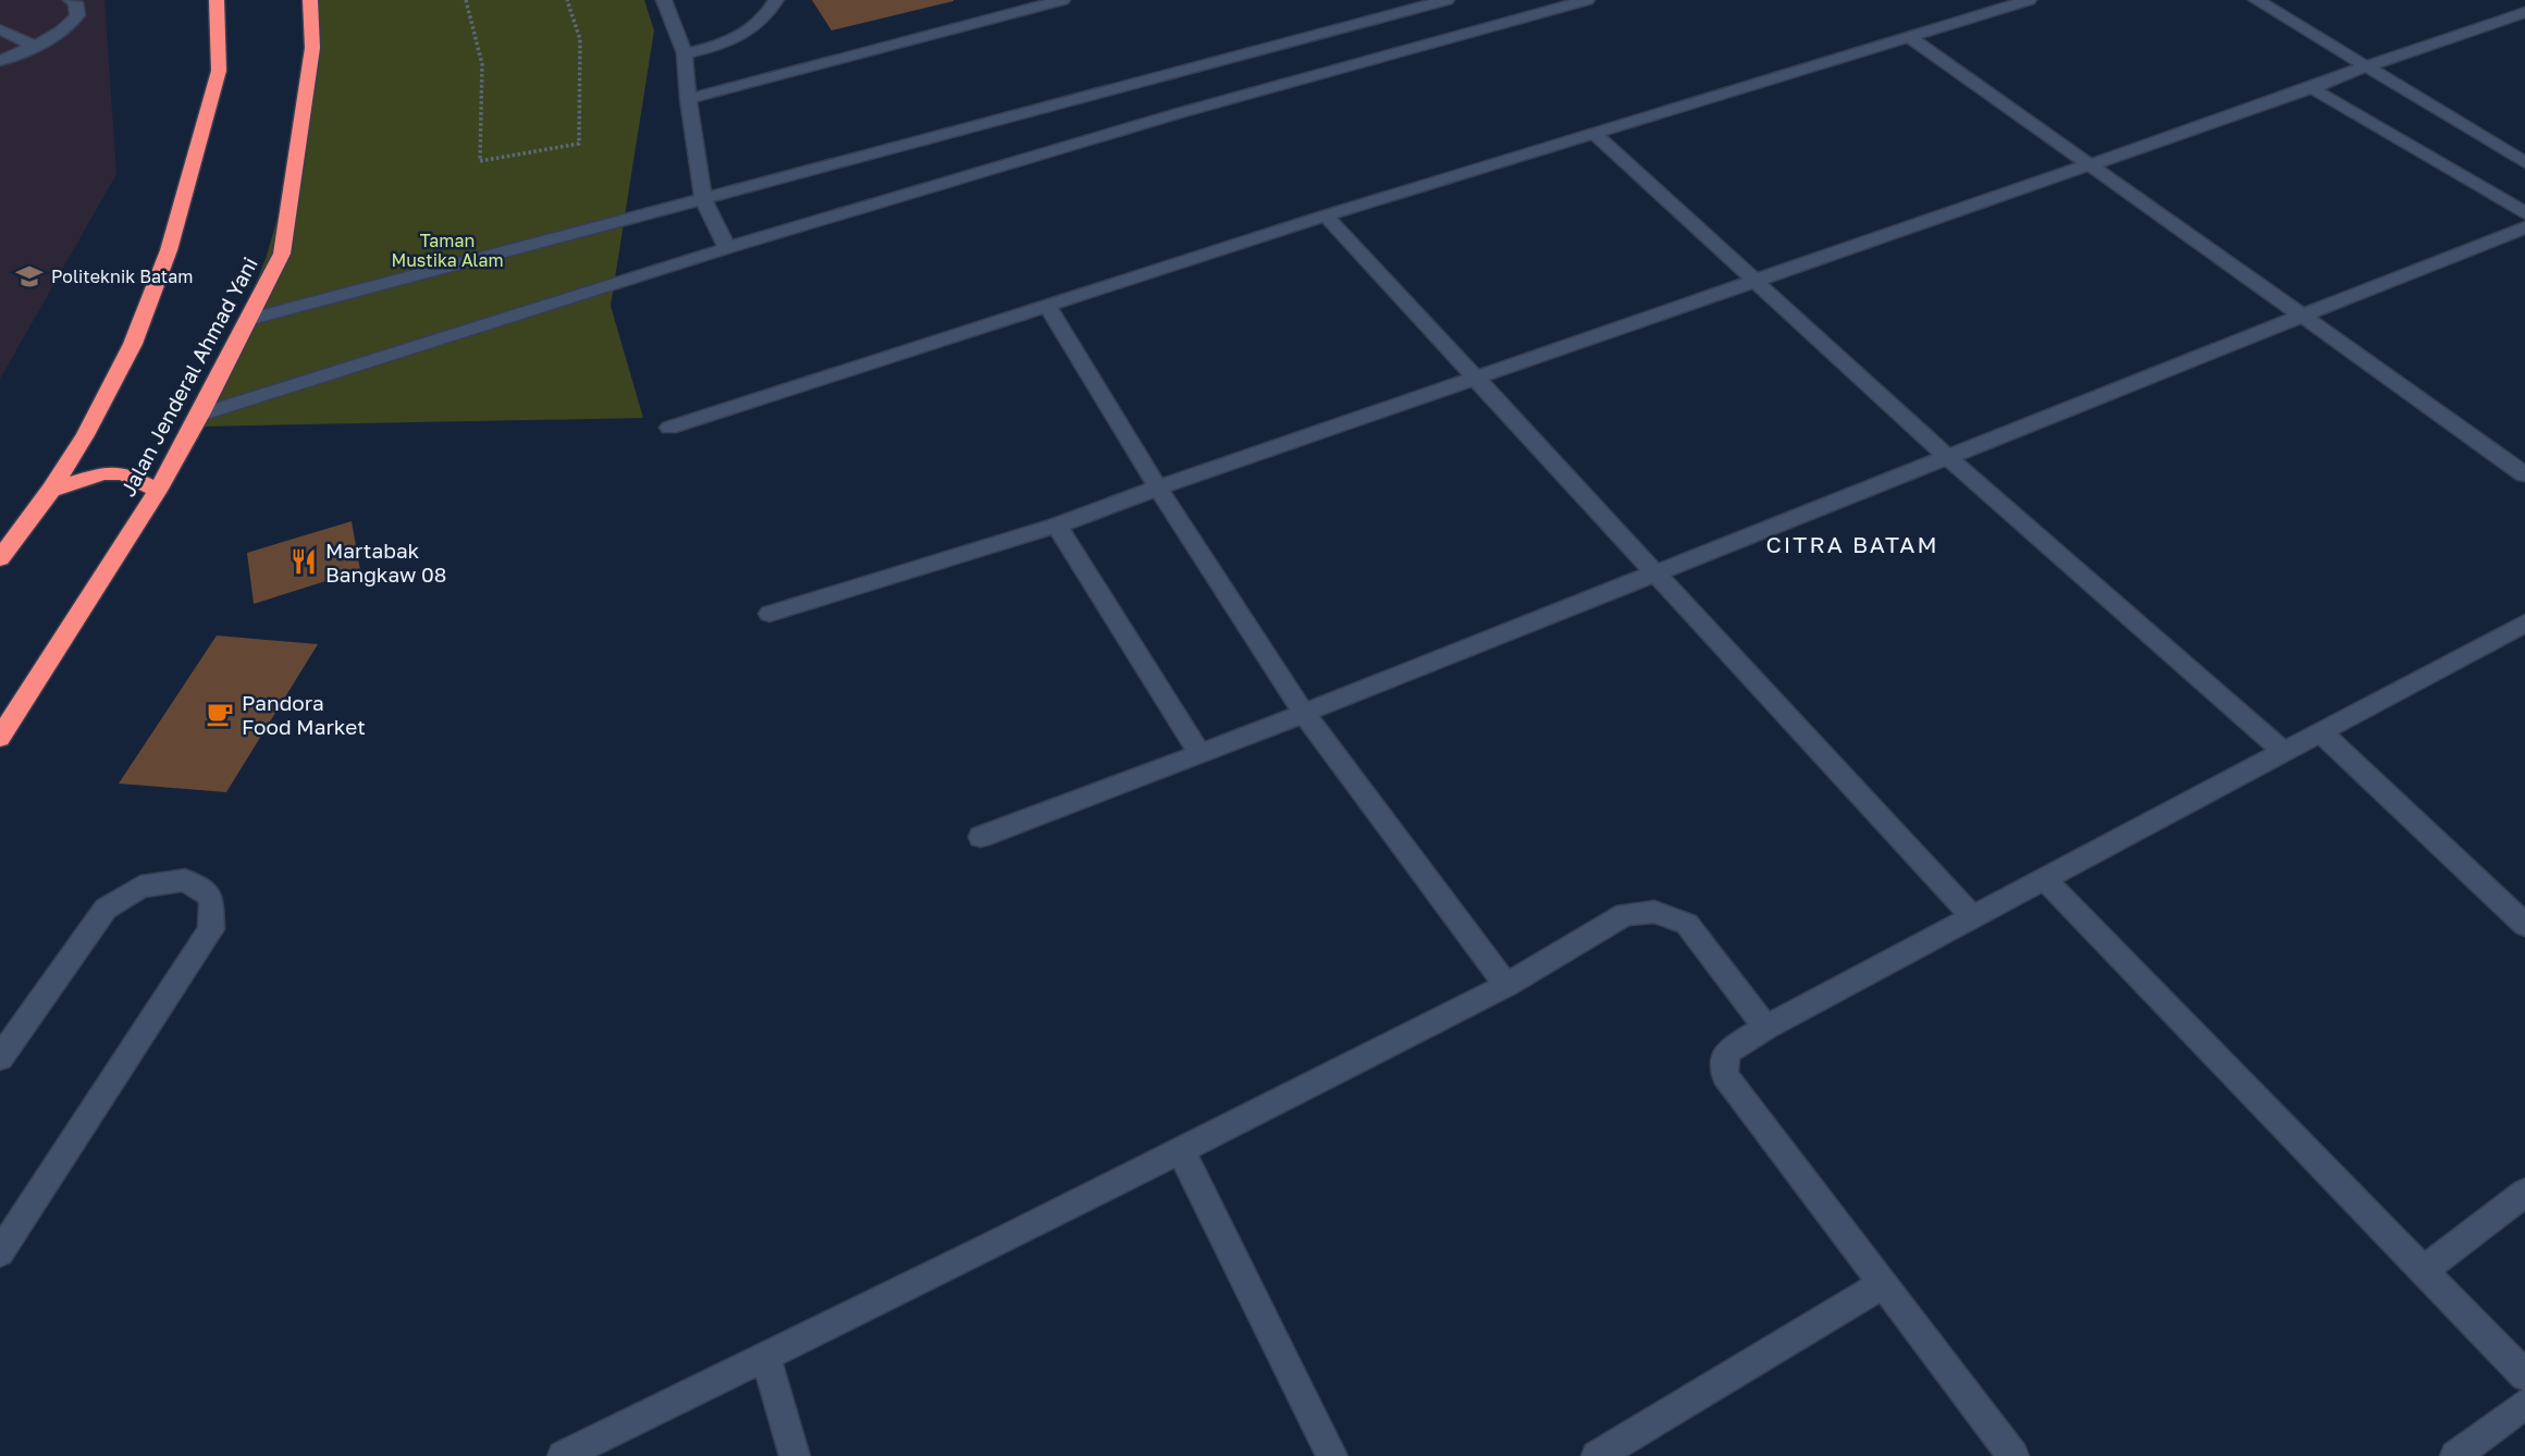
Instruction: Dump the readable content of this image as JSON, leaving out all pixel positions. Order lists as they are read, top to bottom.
{
  "streets": {
    "highway": ["Jalan Jenderal Ahmad Yani"]
  },
  "districts": ["CITRA BATAM"],
  "parks": ["Taman Mustika Alam"],
  "places": {
    "school or university": ["Politeknik Batam"],
    "restaurant": ["Martabak Bangkaw 08"],
    "cafe": ["Pandora Food Market"]
  }
}
